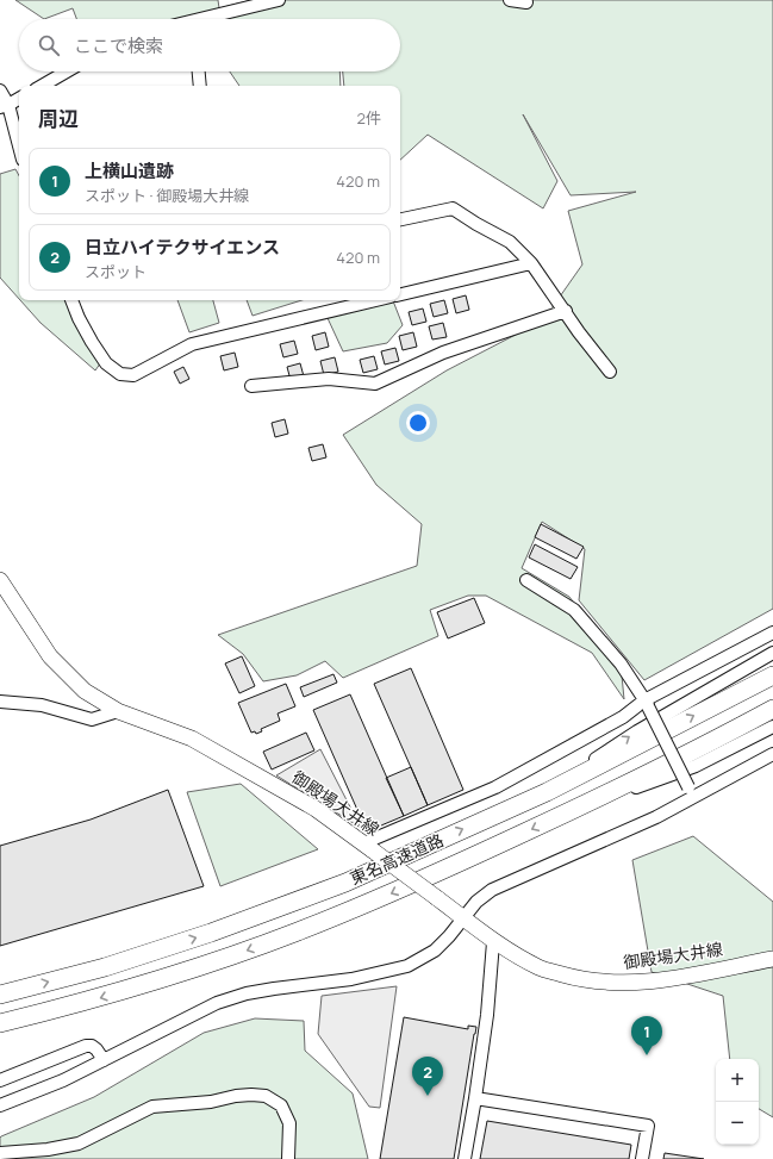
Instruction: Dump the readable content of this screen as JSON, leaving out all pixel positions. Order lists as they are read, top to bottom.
{
  "streets": {
    "highway": ["東名高速道路"],
    "main road": ["御殿場大井線"]
  },
  "page": {
    "search": "ここで検索",
    "heading": ["周辺", "2件"],
    "list": [
      {
        "mark": "1",
        "name": "上横山遺跡",
        "note": "スポット · 御殿場大井線",
        "value": "420 m"
      },
      {
        "mark": "2",
        "name": "日立ハイテクサイエンス",
        "note": "スポット",
        "value": "420 m"
      }
    ],
    "pins": ["1", "2"],
    "map_buttons": ["+", "−"]
  }
}
